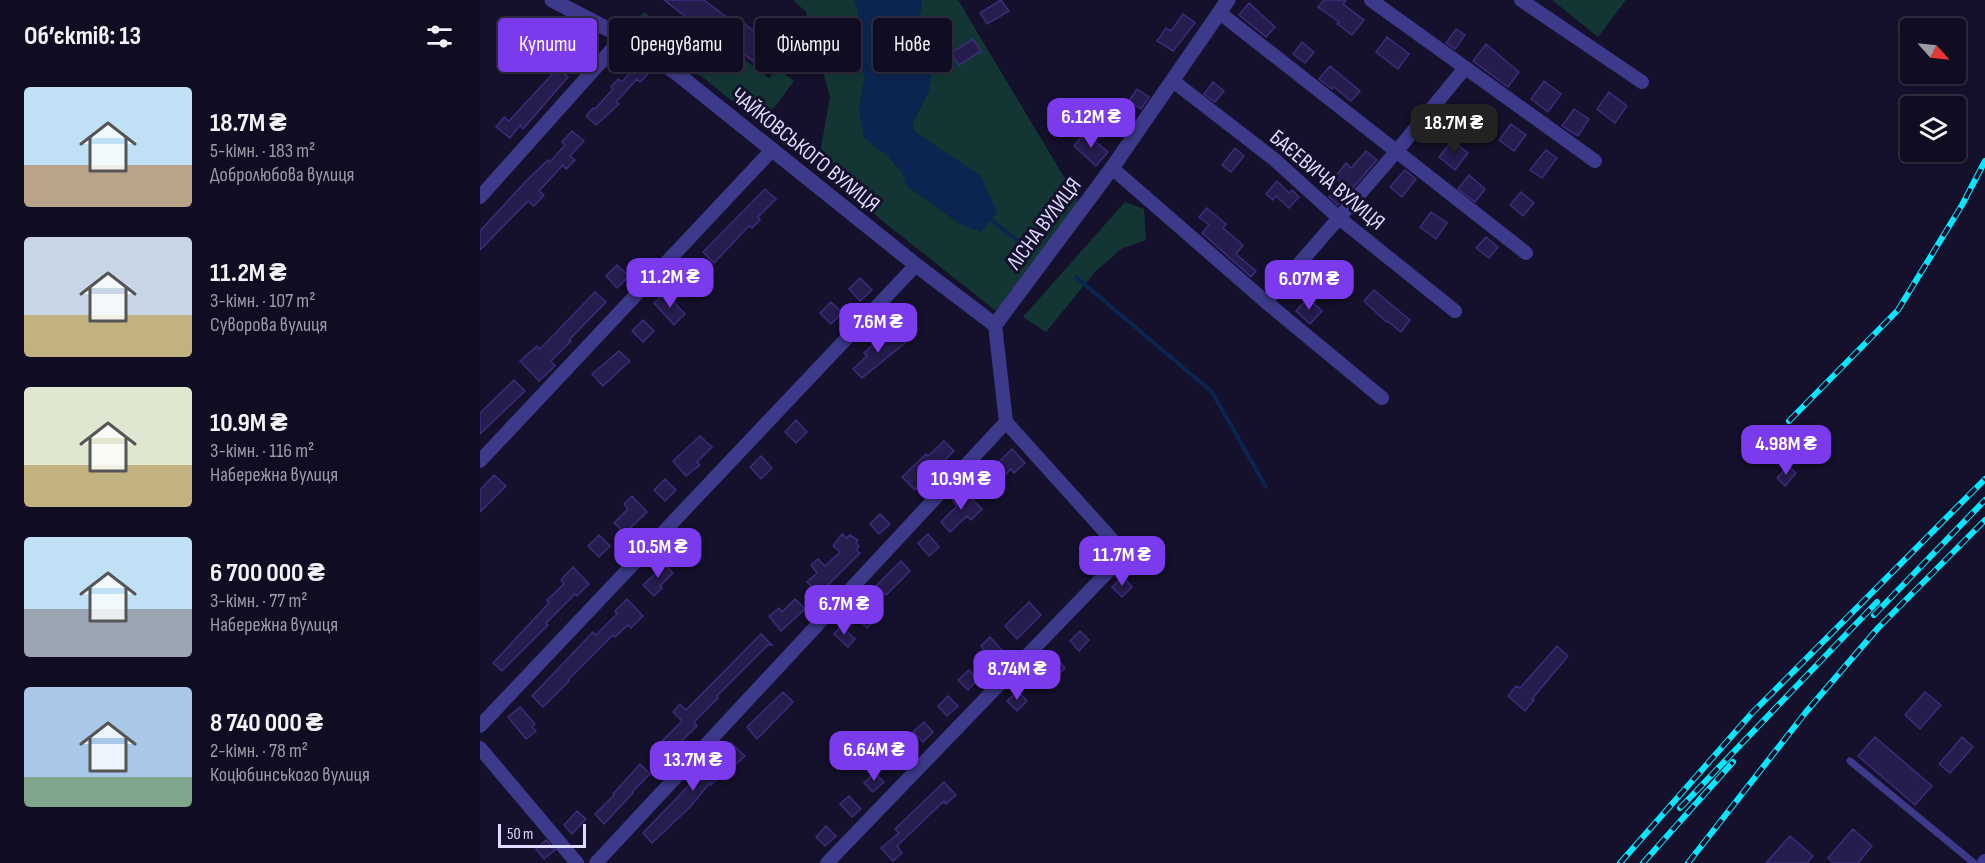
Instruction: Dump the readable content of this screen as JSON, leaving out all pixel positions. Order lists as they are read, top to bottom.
{
  "streets": {
    "street": ["ЧАЙКОВСЬКОГО ВУЛИЦЯ", "БАЄЕВИЧА ВУЛИЦЯ", "ЛІСНА ВУЛИЦЯ"]
  },
  "crossings": [
    ["ЧАЙКОВСЬКОГО ВУЛИЦЯ", "ЛІСНА ВУЛИЦЯ"],
    ["БАЄЕВИЧА ВУЛИЦЯ", "ЛІСНА ВУЛИЦЯ"]
  ],
  "scale_bar": "50 m",
  "north": "bottom right",
  "page": {
    "heading": "Об’єктів: 13",
    "chip": [
      "Купити",
      "Орендувати",
      "Фільтри",
      "Нове"
    ],
    "list": [
      {
        "name": "18.7M ₴",
        "note": "5-кімн. · 183 m² · Добролюбова вулиця"
      },
      {
        "name": "11.2M ₴",
        "note": "3-кімн. · 107 m² · Суворова вулиця"
      },
      {
        "name": "10.9M ₴",
        "note": "3-кімн. · 116 m² · Набережна вулиця"
      },
      {
        "name": "6 700 000 ₴",
        "note": "3-кімн. · 77 m² · Набережна вулиця"
      },
      {
        "name": "8 740 000 ₴",
        "note": "2-кімн. · 78 m² · Коцюбинського вулиця"
      }
    ],
    "price": [
      "6.12M ₴",
      "18.7M ₴",
      "11.2M ₴",
      "6.07M ₴",
      "7.6M ₴",
      "4.98M ₴",
      "10.9M ₴",
      "10.5M ₴",
      "11.7M ₴",
      "6.7M ₴",
      "8.74M ₴",
      "6.64M ₴",
      "13.7M ₴"
    ],
    "scale": "50 m"
  }
}
